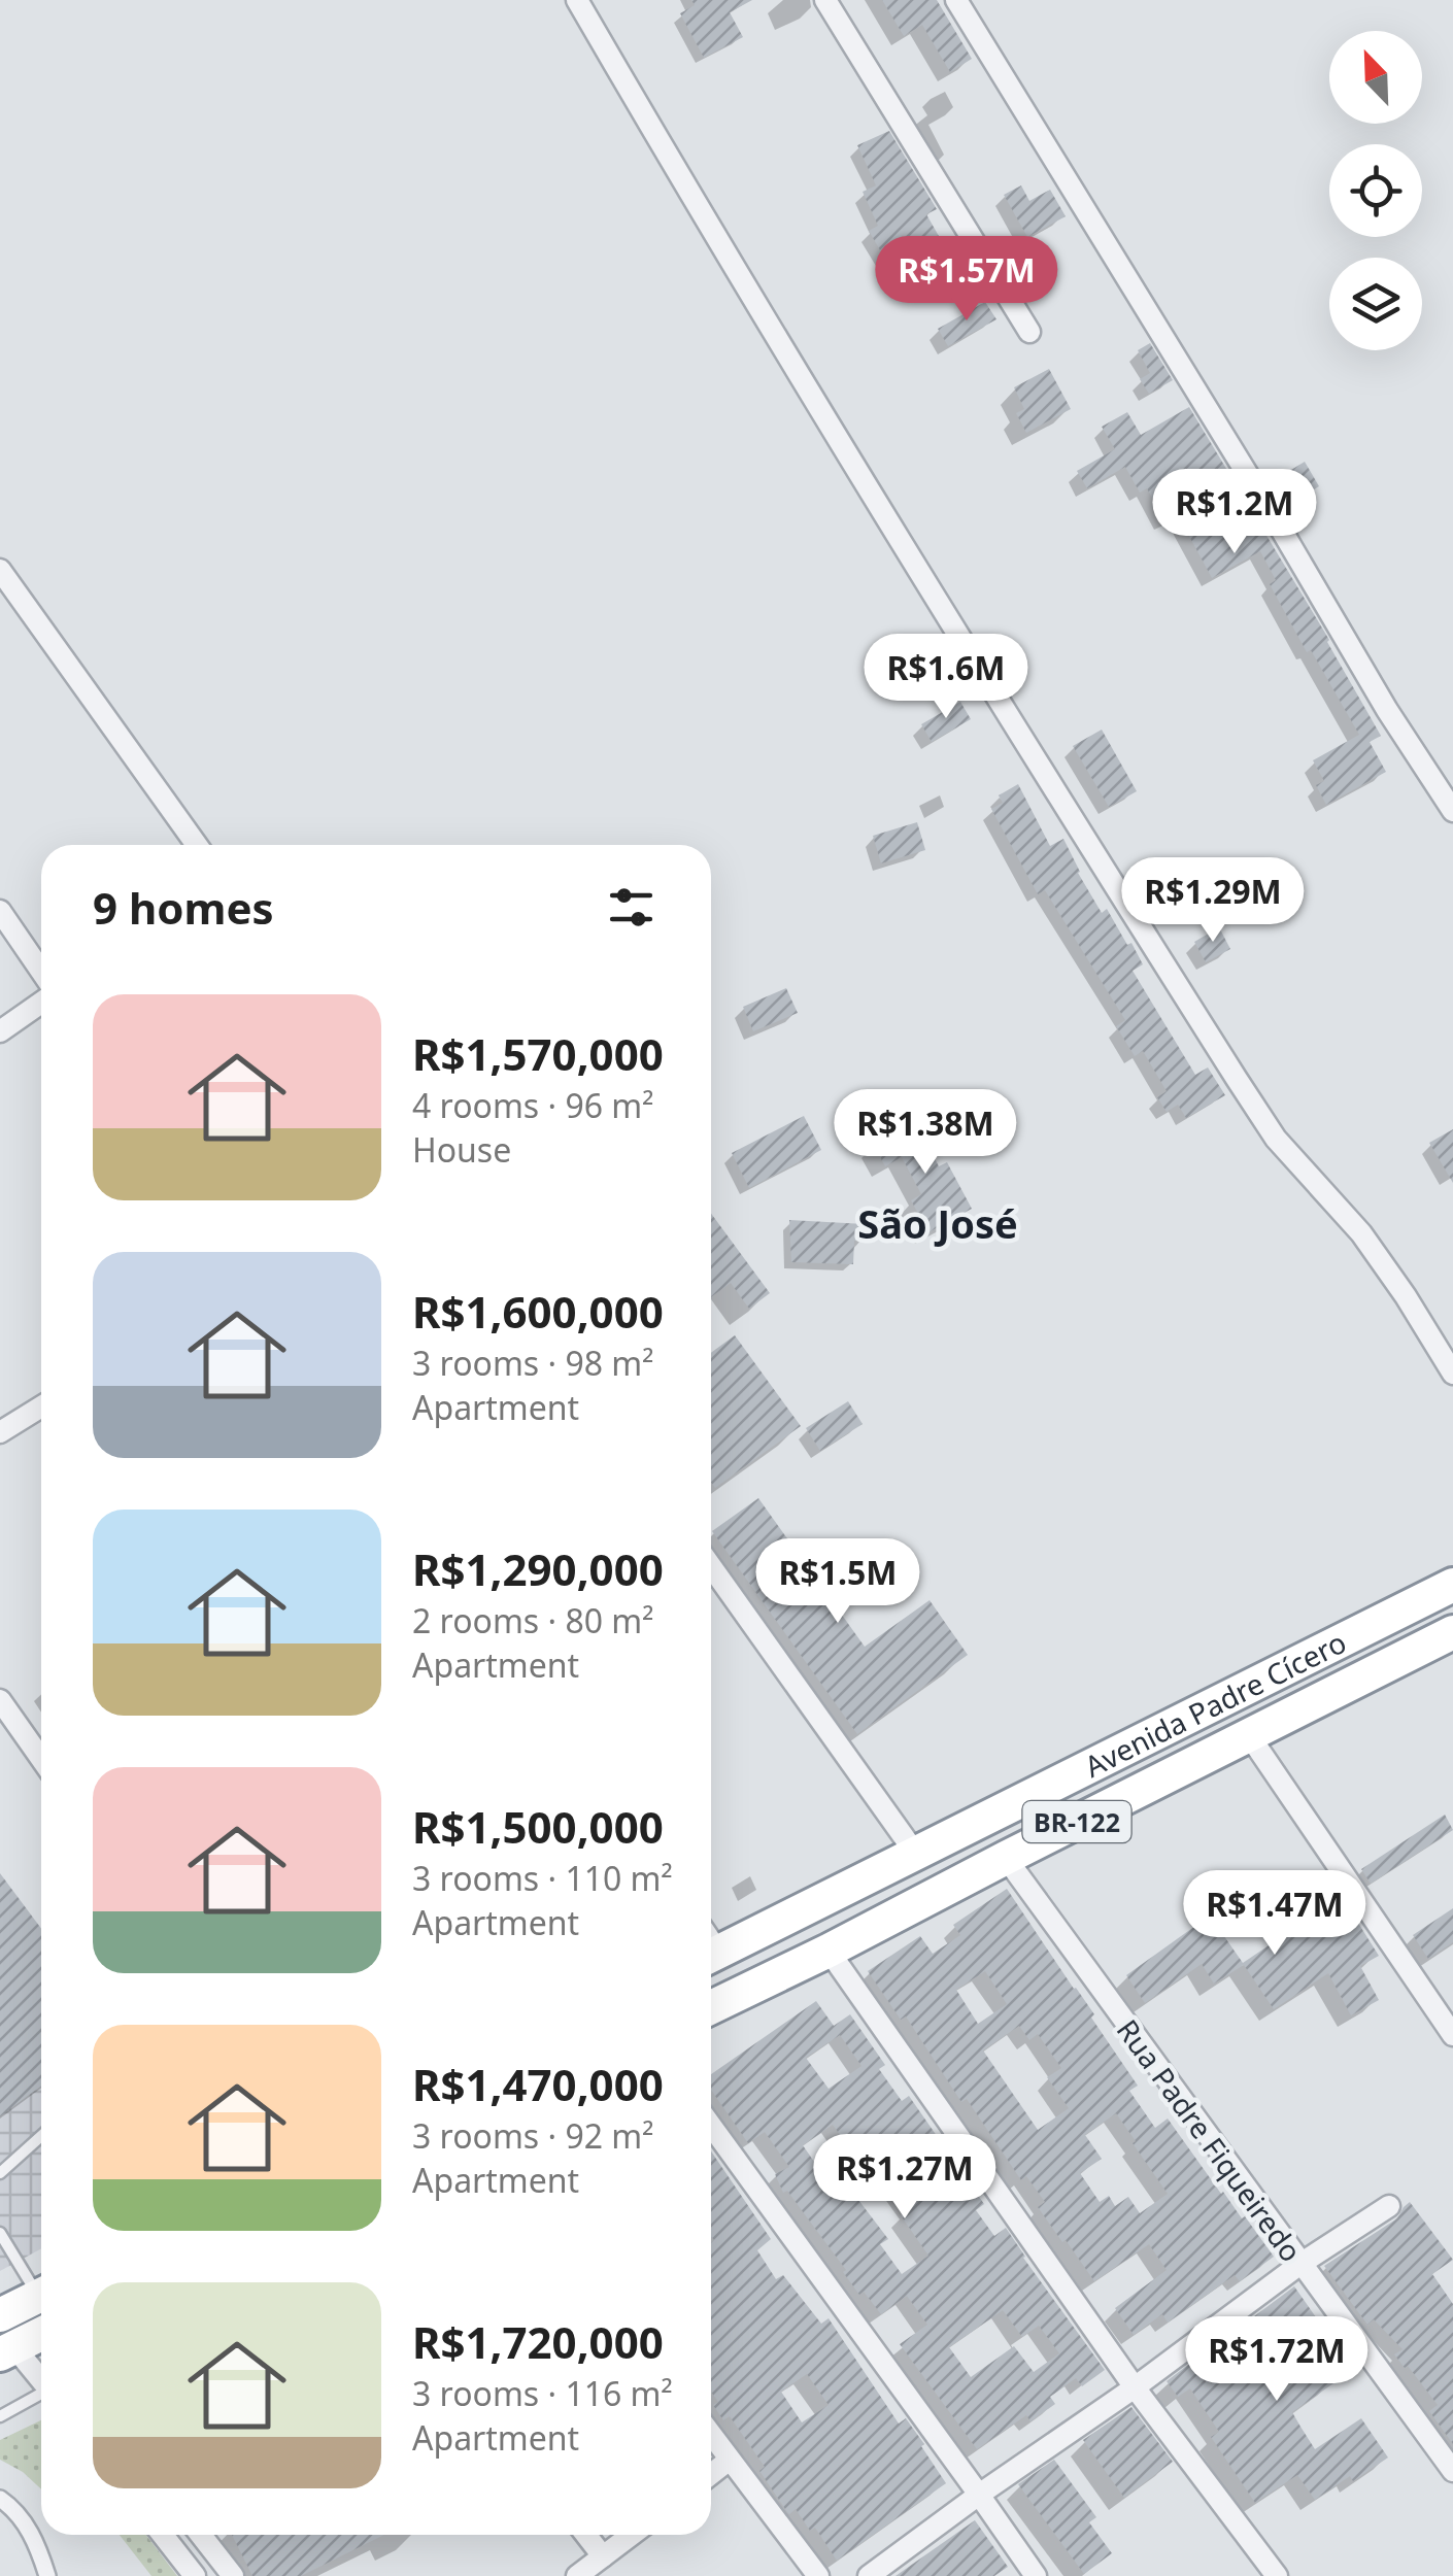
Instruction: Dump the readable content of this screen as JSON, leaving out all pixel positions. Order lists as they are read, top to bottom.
{
  "streets": {
    "highway": ["Avenida Padre Cícero", "BR-122"],
    "street": ["Rua Padre Fiqueiredo"]
  },
  "crossings": [
    ["Avenida Padre Cícero", "Rua Padre Fiqueiredo"]
  ],
  "districts": ["São José"],
  "north": "top left",
  "page": {
    "price": [
      "R$1.57M",
      "R$1.2M",
      "R$1.6M",
      "R$1.29M",
      "R$1.38M",
      "R$1.5M",
      "R$1.47M",
      "R$1.27M",
      "R$1.72M"
    ],
    "heading": "9 homes",
    "list": [
      {
        "name": "R$1,570,000",
        "note": "4 rooms · 96 m² · House"
      },
      {
        "name": "R$1,600,000",
        "note": "3 rooms · 98 m² · Apartment"
      },
      {
        "name": "R$1,290,000",
        "note": "2 rooms · 80 m² · Apartment"
      },
      {
        "name": "R$1,500,000",
        "note": "3 rooms · 110 m² · Apartment"
      },
      {
        "name": "R$1,470,000",
        "note": "3 rooms · 92 m² · Apartment"
      },
      {
        "name": "R$1,720,000",
        "note": "3 rooms · 116 m² · Apartment"
      }
    ]
  }
}
